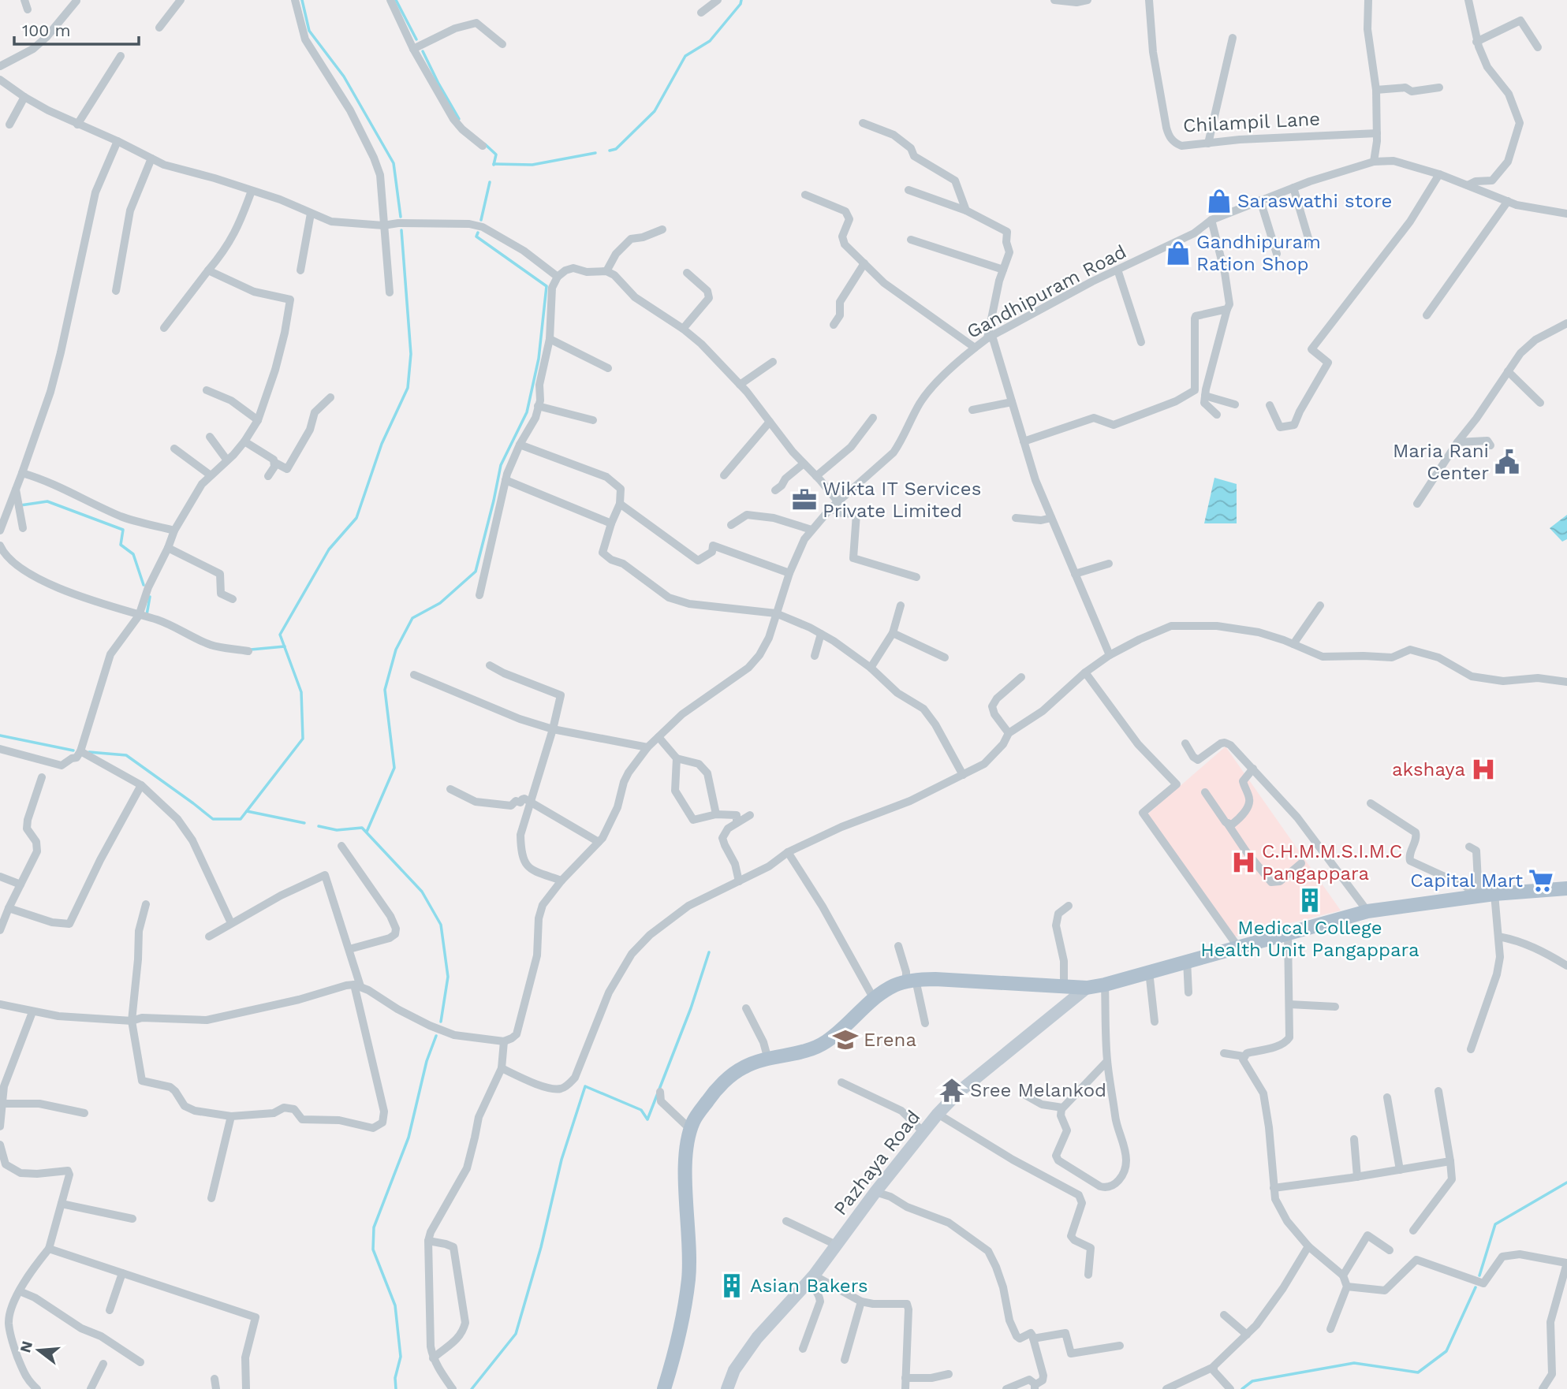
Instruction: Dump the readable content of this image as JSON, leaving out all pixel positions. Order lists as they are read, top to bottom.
{
  "streets": {
    "street": ["Chilampil Lane", "Gandhipuram Road", "Pazhaya Road"]
  },
  "places": {
    "shop": ["Saraswathi store", "Gandhipuram Ration Shop"],
    "public building": ["Maria Rani Center"],
    "office": ["Wikta IT Services Private Limited"],
    "hospital": ["akshaya", "C.H.M.M.S.I.M.C Pangappara"],
    "supermarket": ["Capital Mart"],
    "building": ["Medical College Health Unit Pangappara", "Asian Bakers"],
    "school or university": ["Erena"],
    "temple": ["Sree Melankod"]
  },
  "scale_bar": "100 m",
  "north": "left"
}
